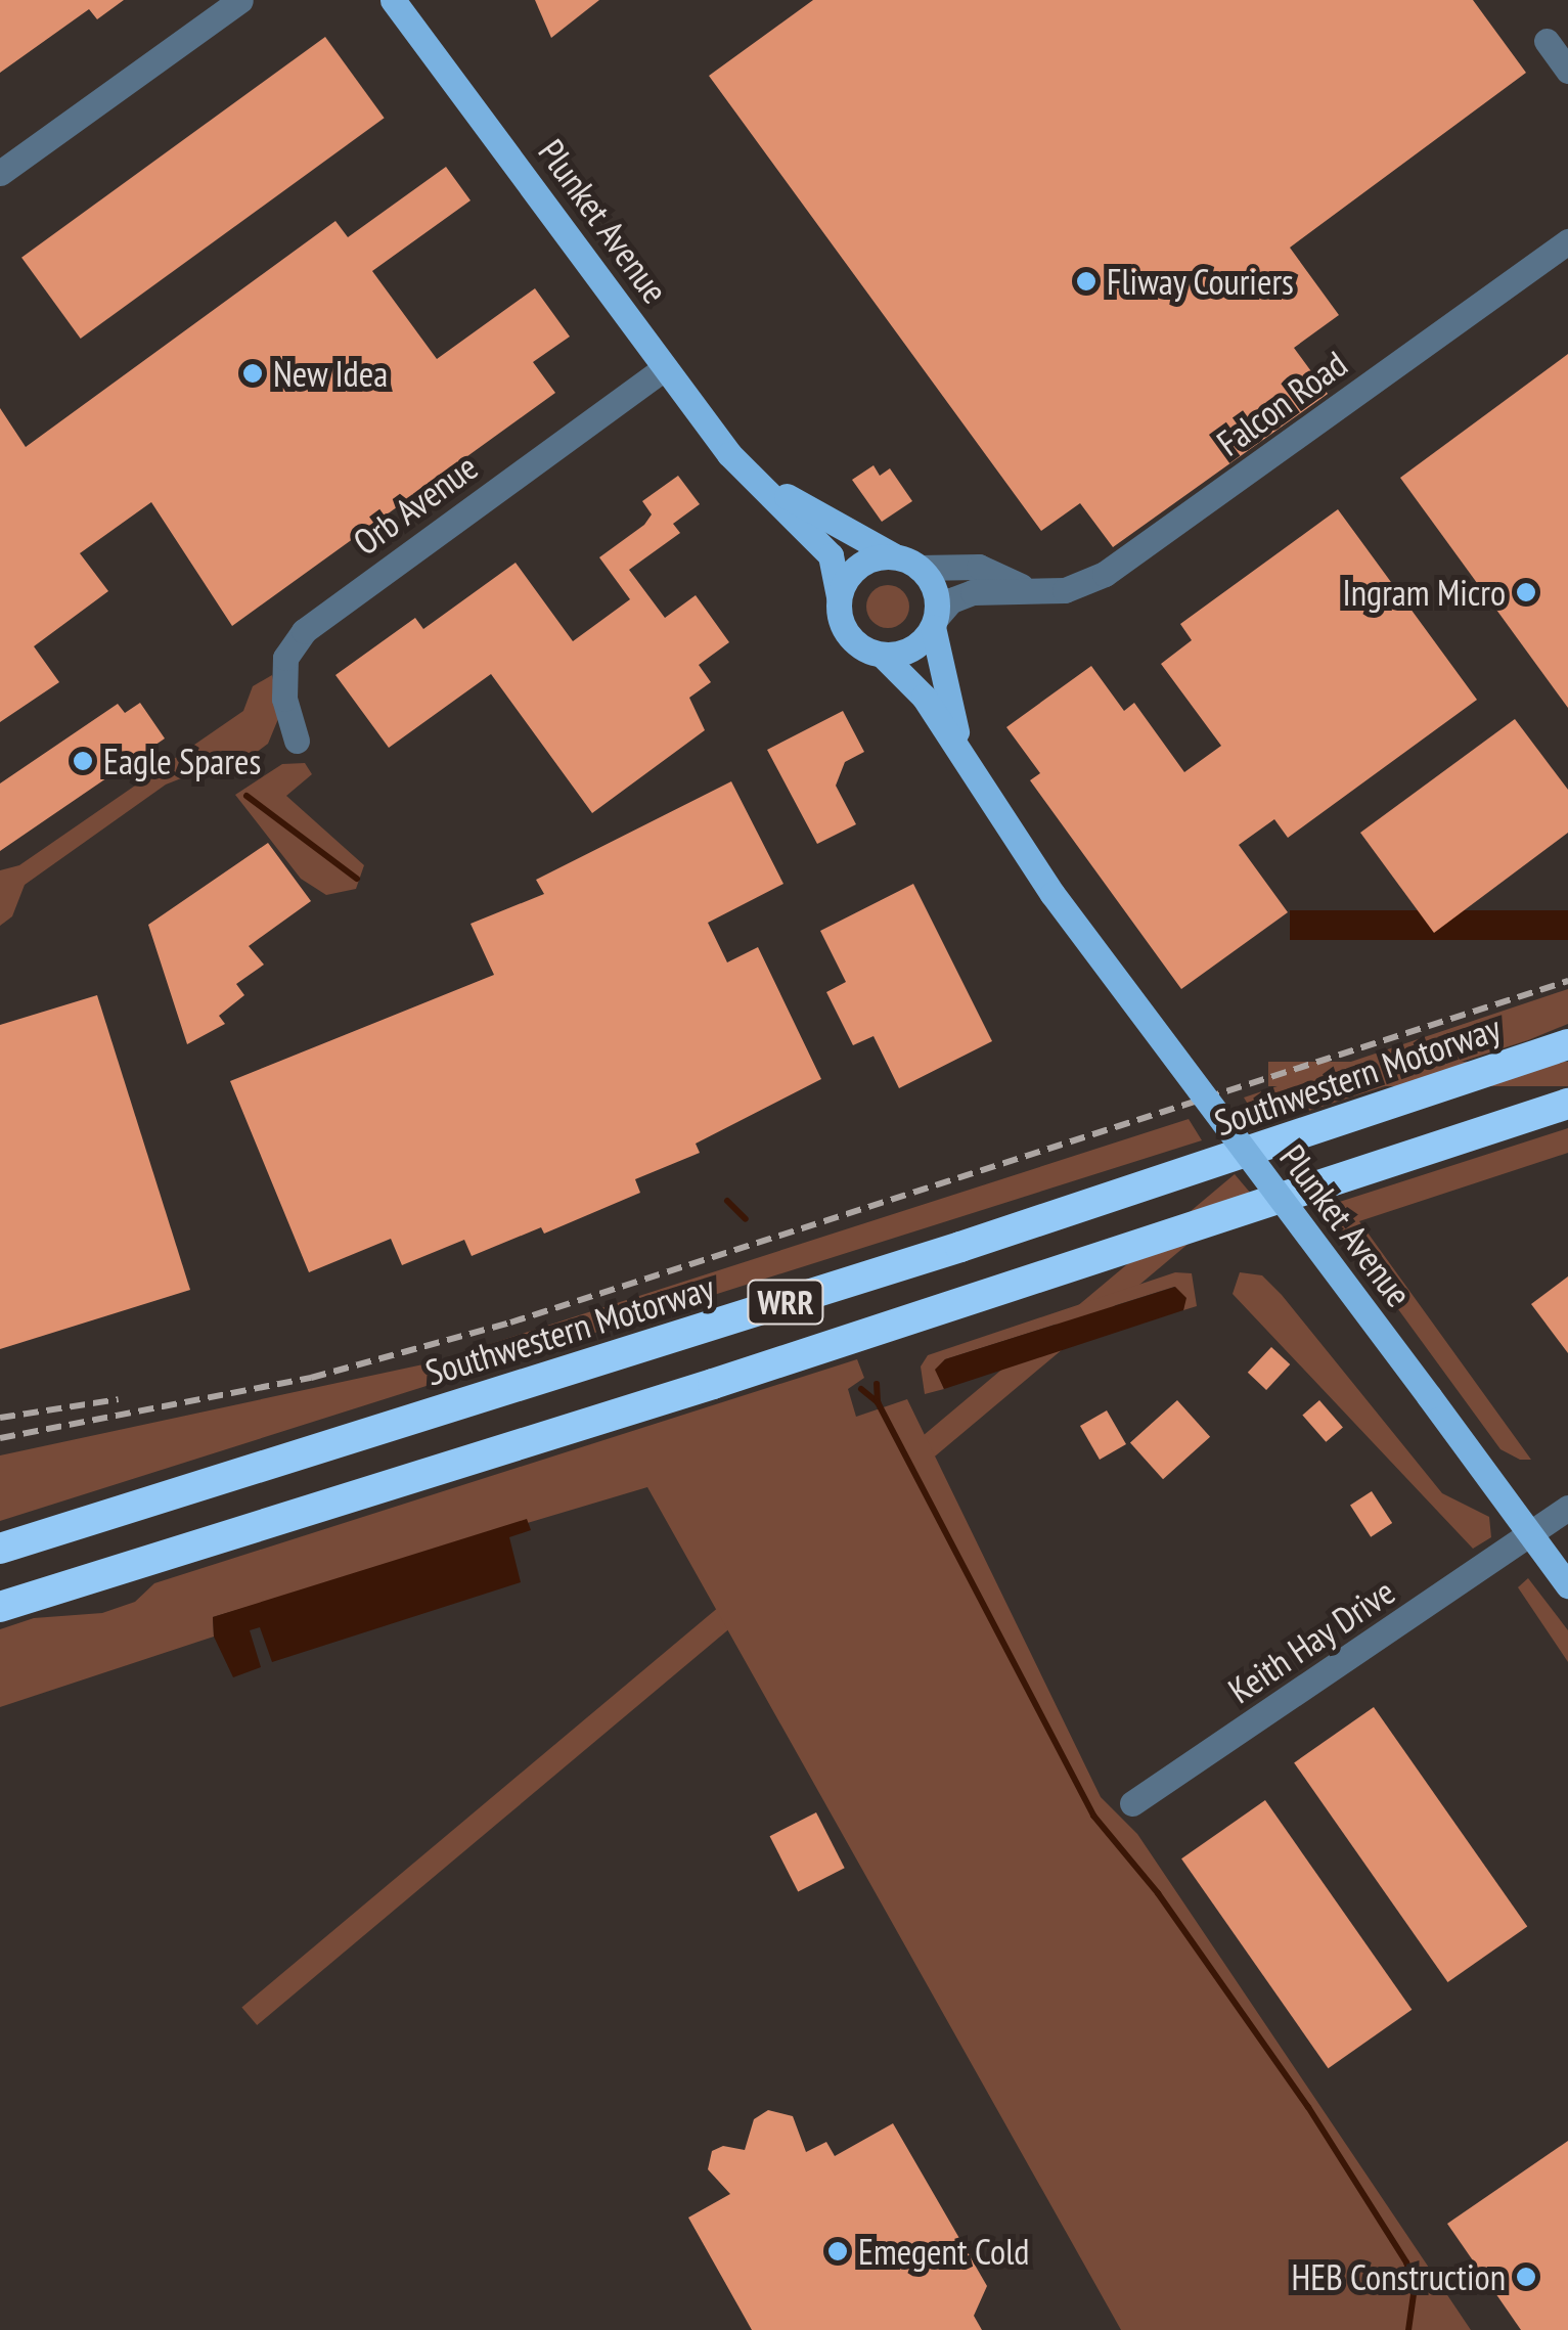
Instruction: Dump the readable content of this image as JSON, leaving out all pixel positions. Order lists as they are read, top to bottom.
{
  "streets": {
    "highway": ["Southwestern Motorway", "WRR"],
    "main road": ["Plunket Avenue"],
    "street": ["Falcon Road", "Orb Avenue", "Keith Hay Drive"]
  },
  "crossings": [
    ["Plunket Avenue", "Falcon Road"],
    ["Plunket Avenue", "Orb Avenue"],
    ["Plunket Avenue", "Keith Hay Drive"]
  ],
  "places": [
    "Fliway Couriers",
    "New Idea",
    "Ingram Micro",
    "Eagle Spares",
    "Emegent Cold",
    "HEB Construction"
  ]
}
